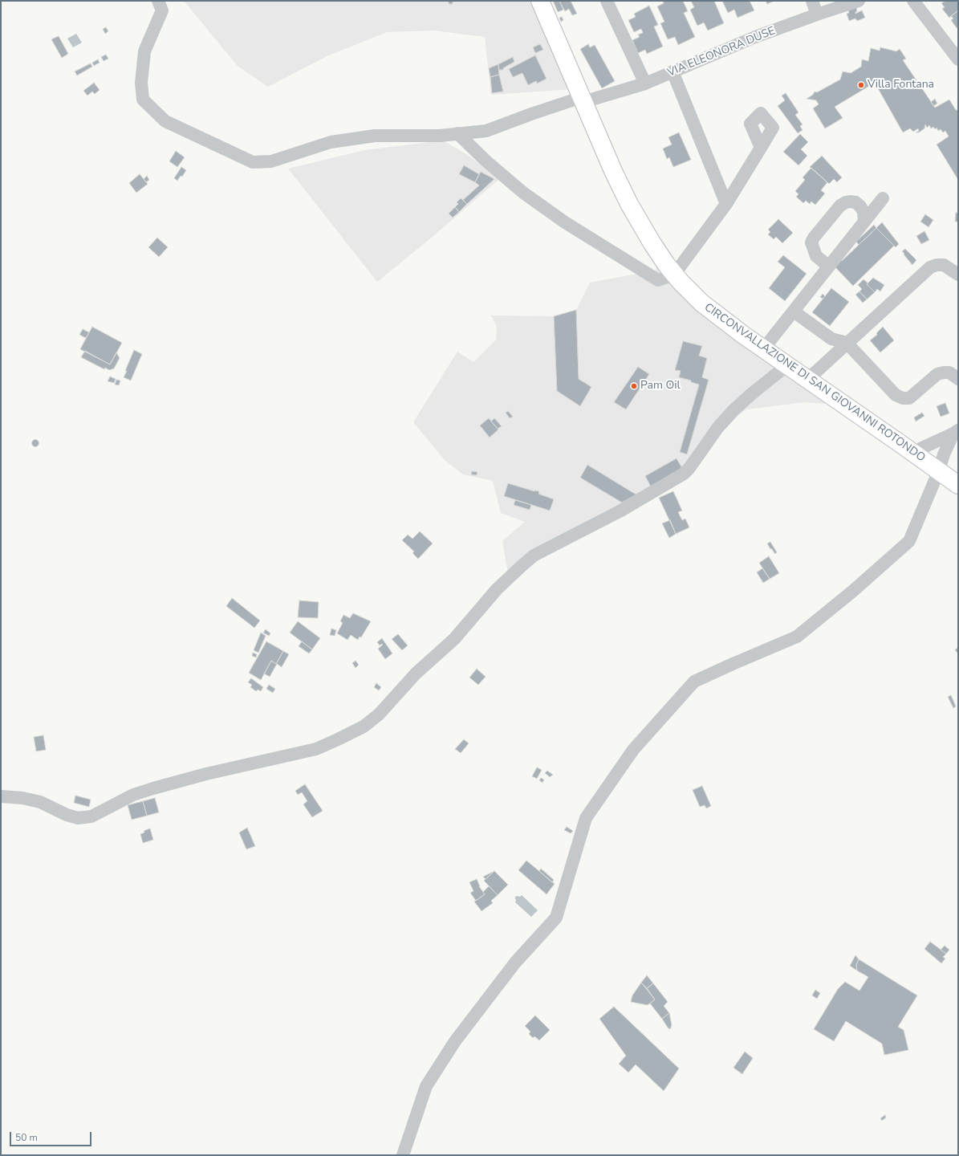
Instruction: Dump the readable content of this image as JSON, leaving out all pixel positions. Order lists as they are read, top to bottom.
{
  "streets": {
    "main road": ["CIRCONVALLAZIONE DI SAN GIOVANNI ROTONDO"],
    "street": ["VIA ELEONORA DUSE"]
  },
  "crossings": [
    ["VIA ELEONORA DUSE", "CIRCONVALLAZIONE DI SAN GIOVANNI ROTONDO"]
  ],
  "places": ["Villa Fontana", "Pam Oil"],
  "scale_bar": "50 m"
}
